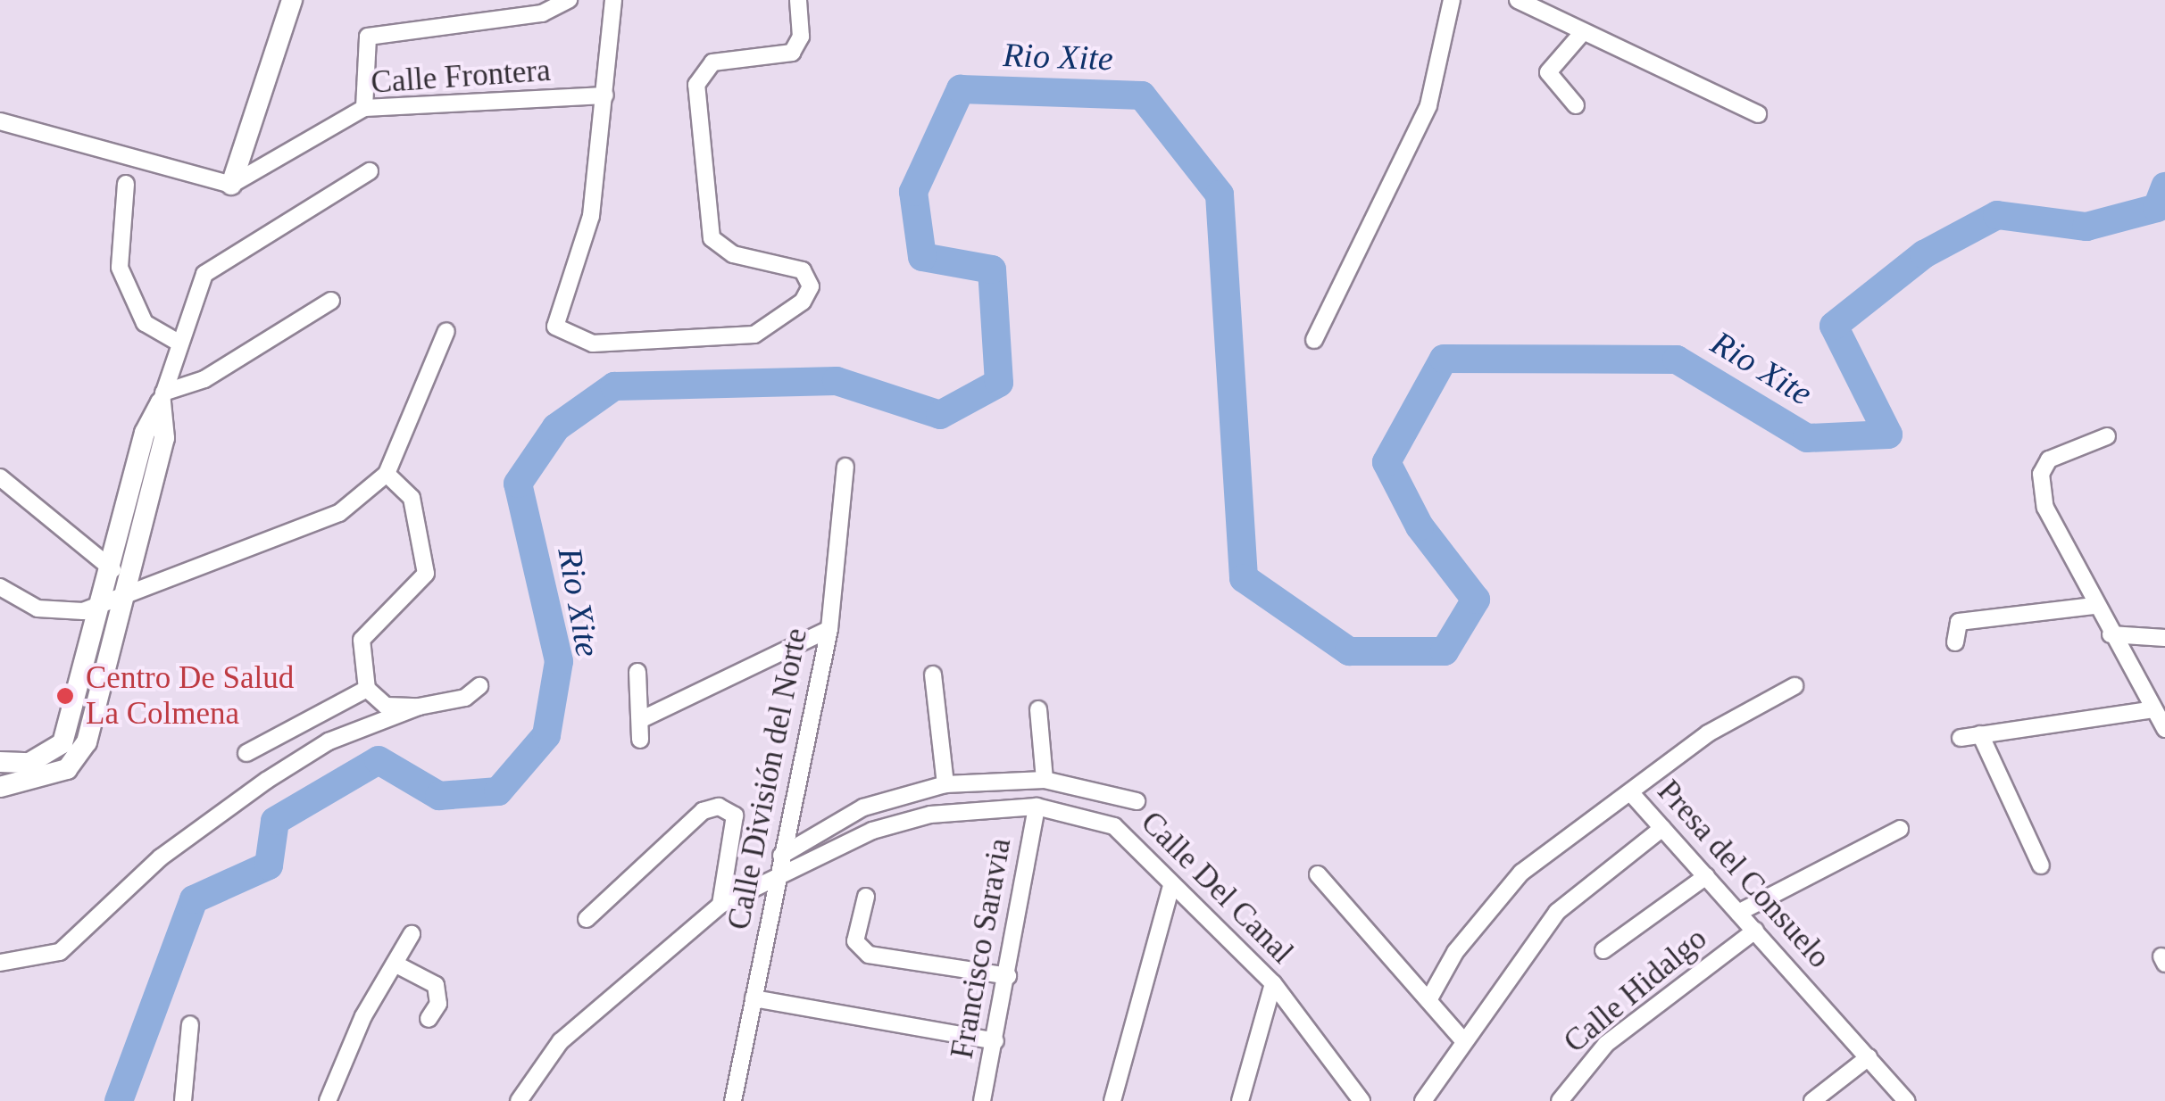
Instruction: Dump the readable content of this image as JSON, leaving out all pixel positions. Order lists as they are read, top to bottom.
{
  "streets": {
    "street": [
      "Calle Frontera",
      "Calle División del Norte",
      "Presa del Consuelo",
      "Calle Del Canal",
      "Francisco Saravia",
      "Calle Hidalgo"
    ]
  },
  "crossings": [
    ["Calle División del Norte", "Calle Del Canal"],
    ["Presa del Consuelo", "Calle Hidalgo"],
    ["Calle Del Canal", "Francisco Saravia"]
  ],
  "water": ["Rio Xite"],
  "places": ["Centro De Salud La Colmena"]
}
